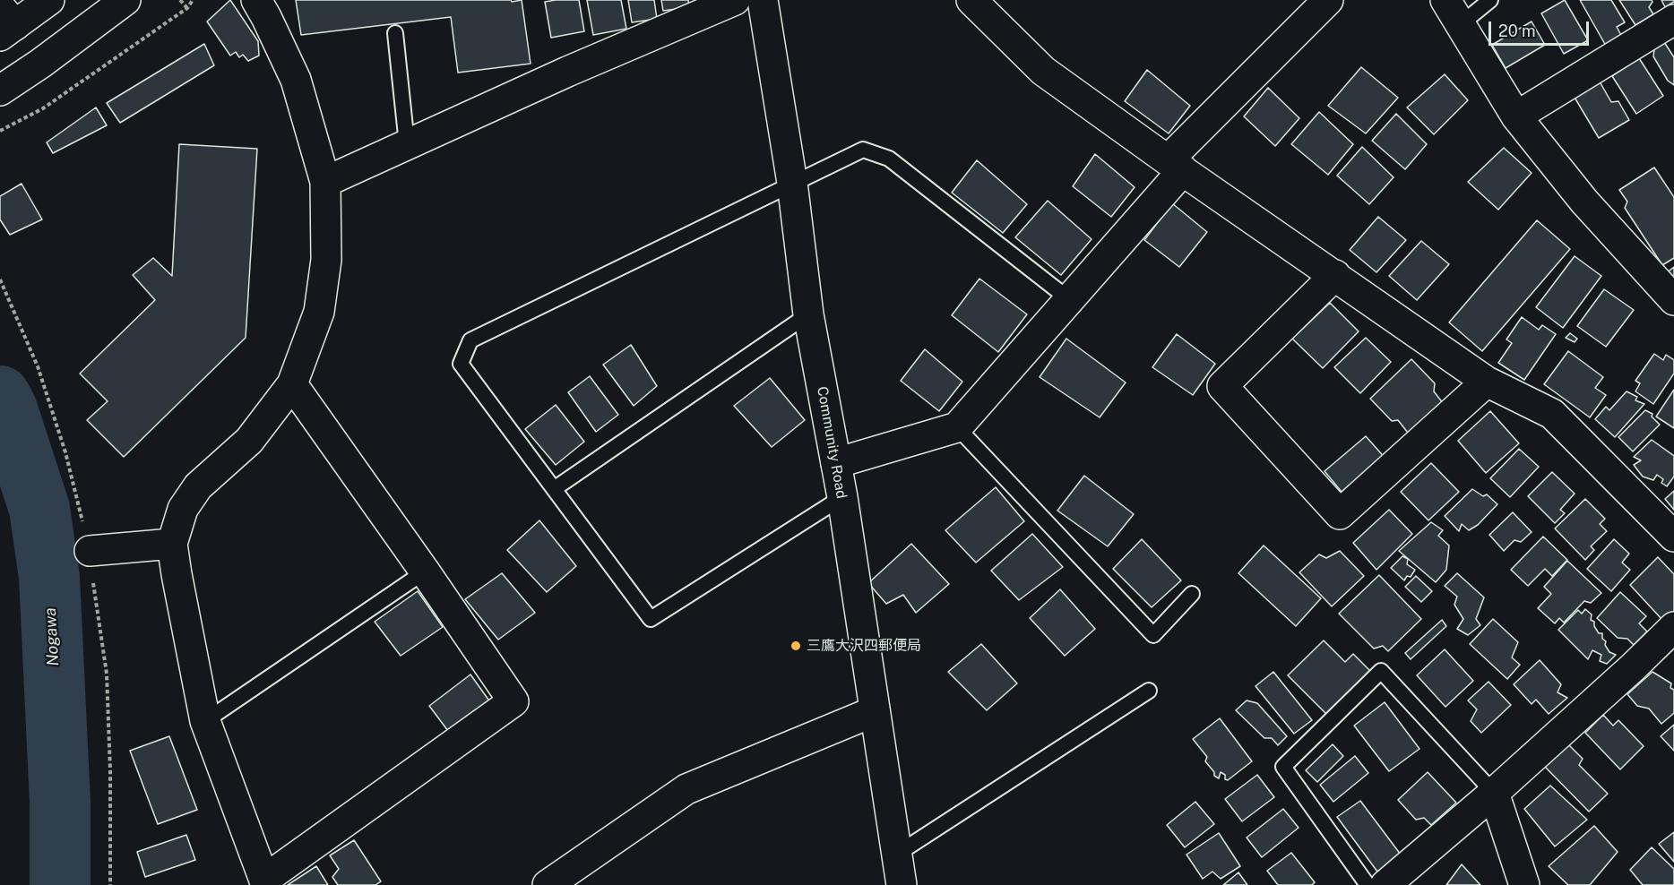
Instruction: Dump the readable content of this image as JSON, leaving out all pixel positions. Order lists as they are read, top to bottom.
{
  "streets": {
    "street": ["Community Road"]
  },
  "water": ["Nogawa"],
  "places": ["三鷹大沢四郵便局"],
  "scale_bar": "20 m"
}
